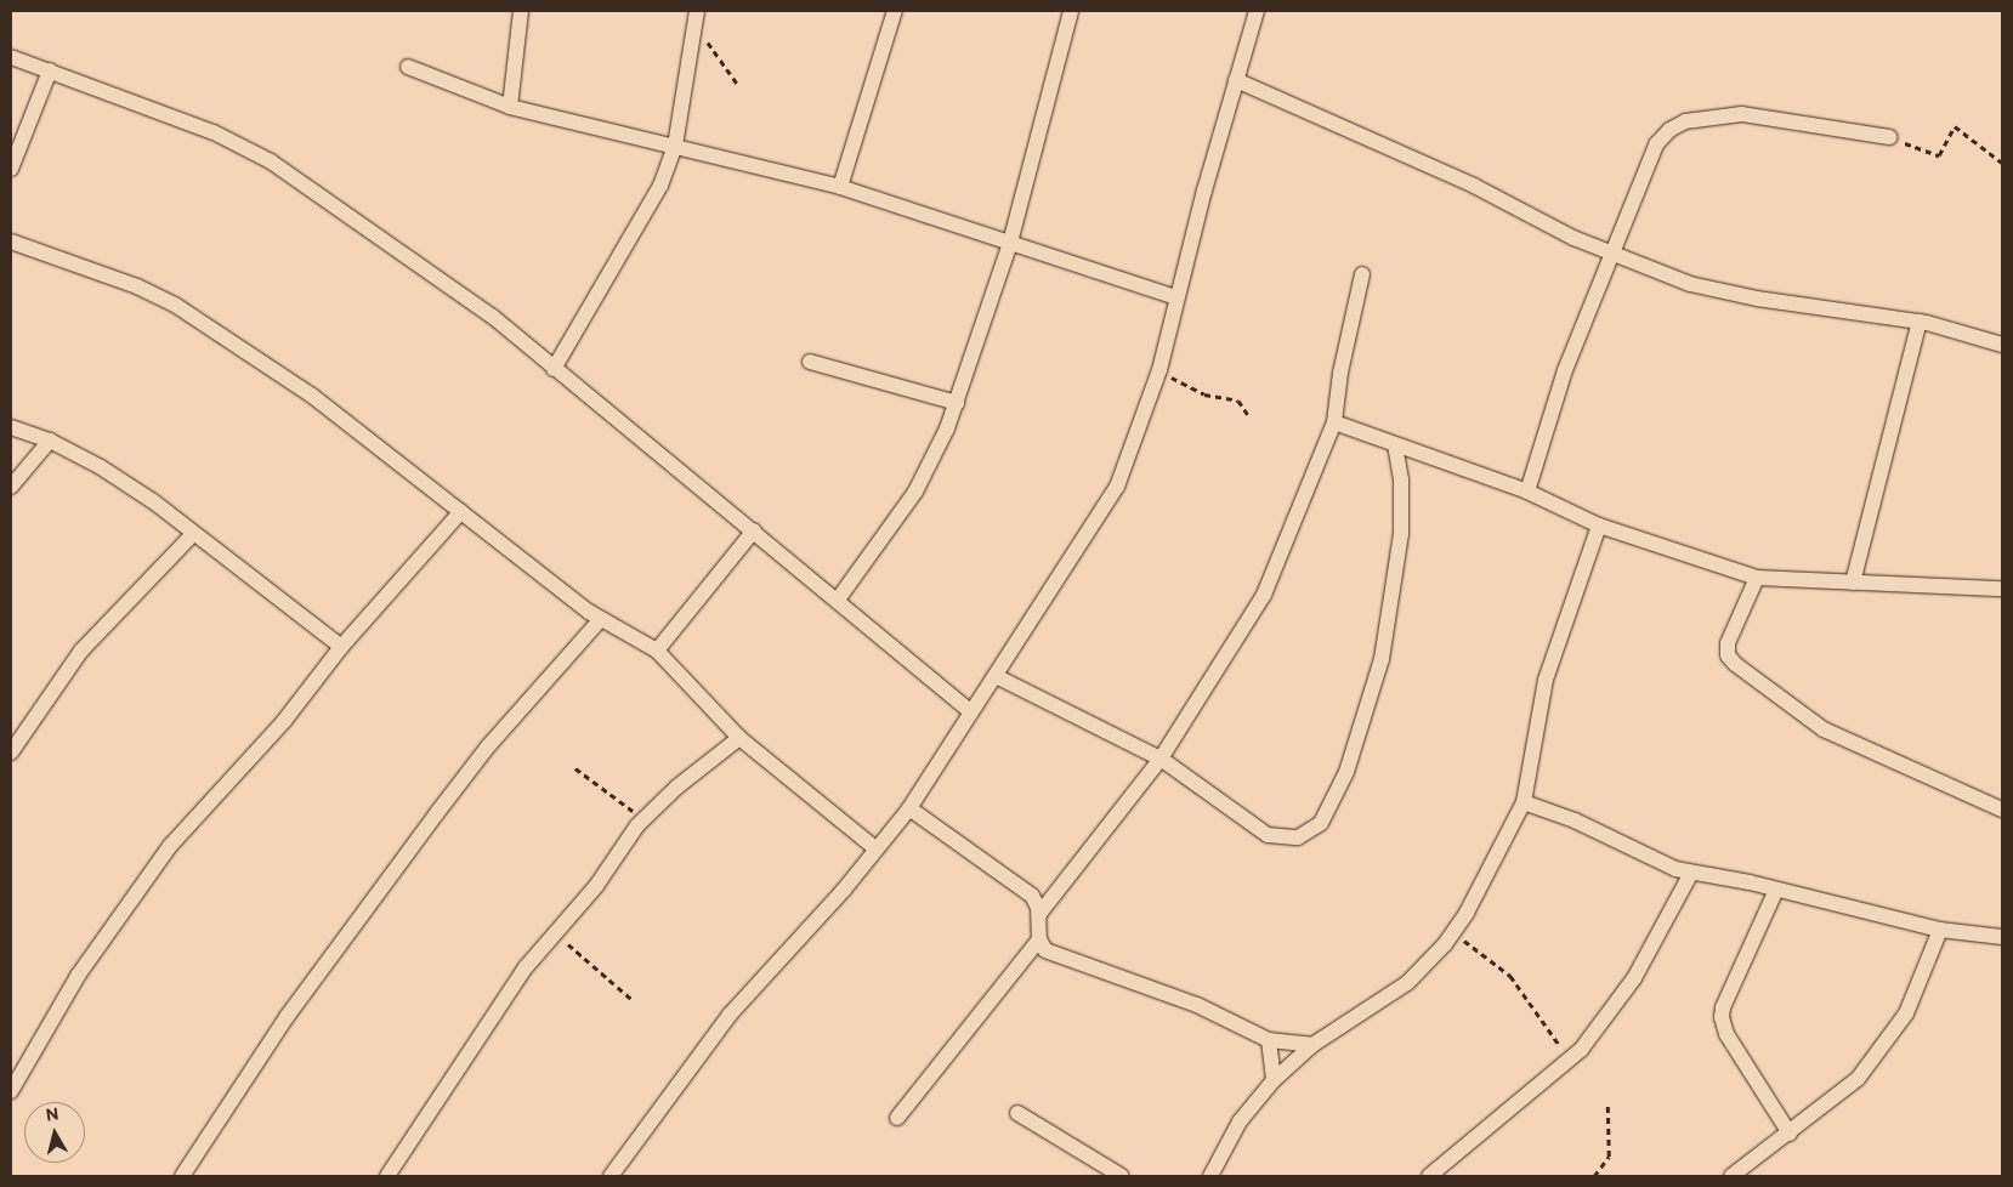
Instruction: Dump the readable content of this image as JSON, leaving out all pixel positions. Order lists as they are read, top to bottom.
{
  "north": "top"
}
